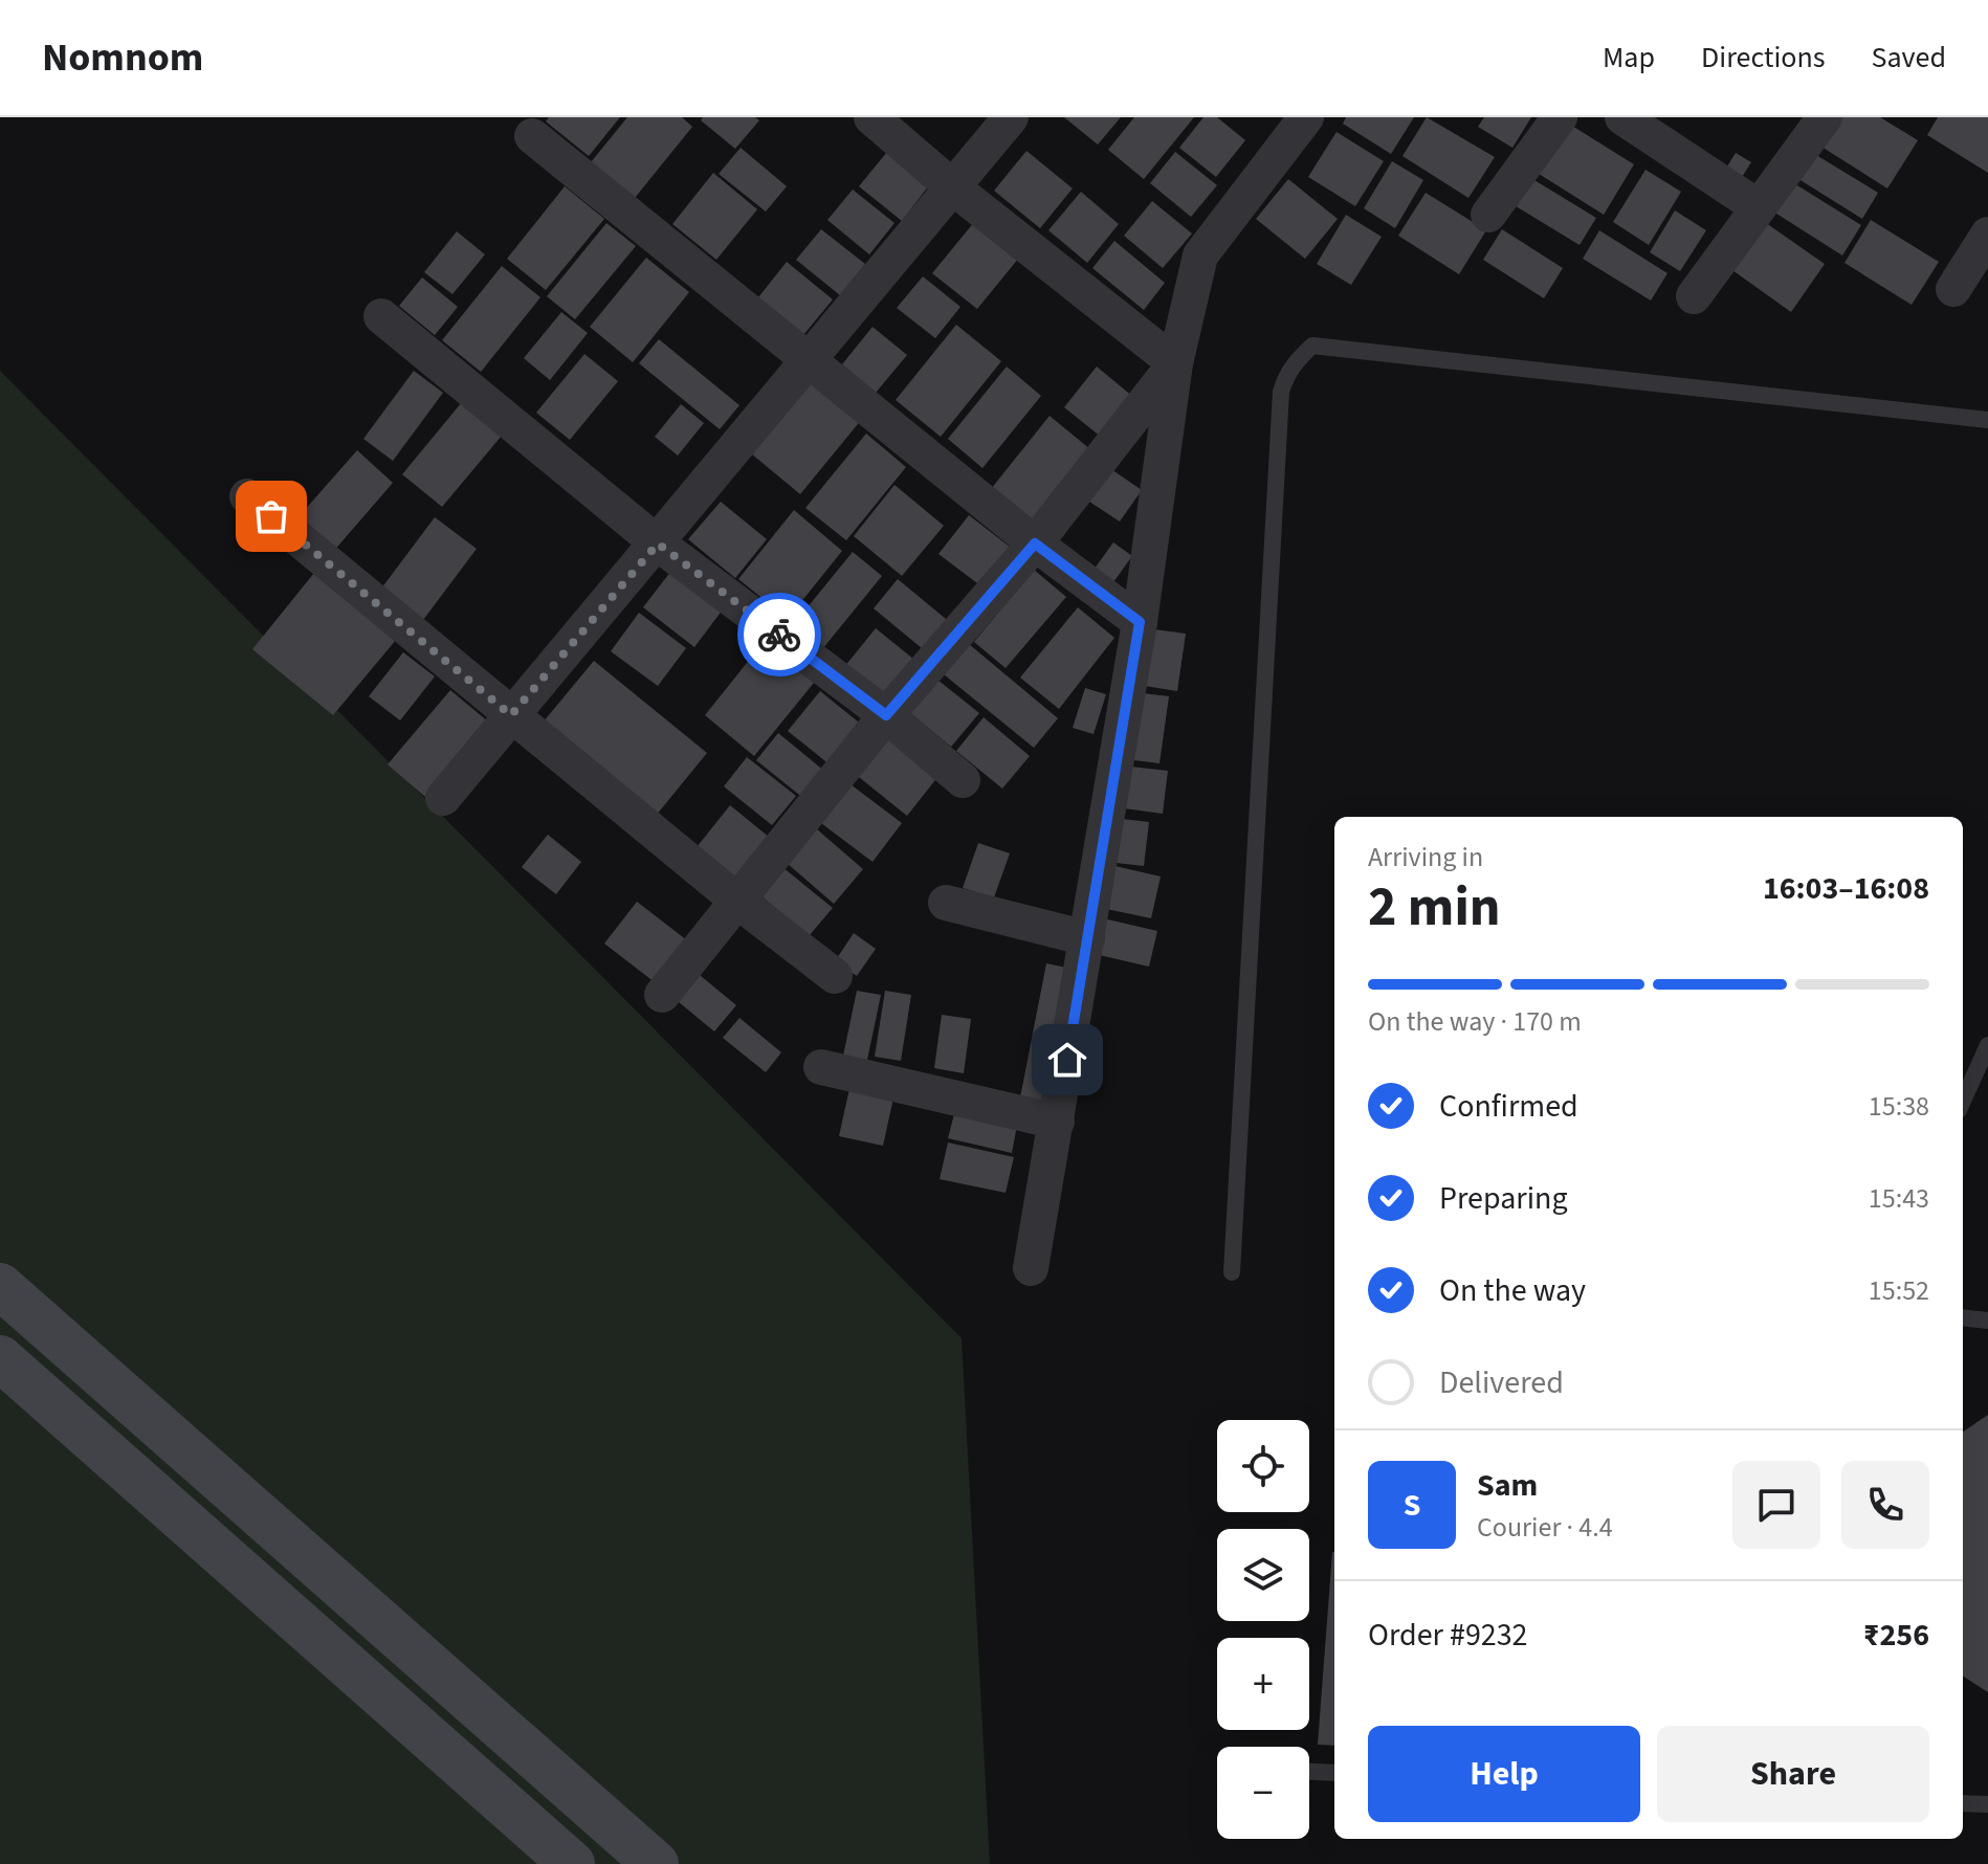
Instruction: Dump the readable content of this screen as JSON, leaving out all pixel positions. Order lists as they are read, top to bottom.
{
  "page": {
    "header": "Nomnom",
    "nav": ["Map", "Directions", "Saved"],
    "heading": ["2 min", "Arriving in", "16:03–16:08"],
    "panel": [
      "Sam",
      "Courier · 4.4",
      "Order #9232",
      "₹256"
    ],
    "bar": "On the way · 170 m",
    "list": [
      ["Confirmed", "15:38"],
      ["Preparing", "15:43"],
      ["On the way", "15:52"],
      "Delivered"
    ],
    "map_buttons": ["+", "−"],
    "round": "S",
    "buttons": ["Help", "Share"]
  }
}
